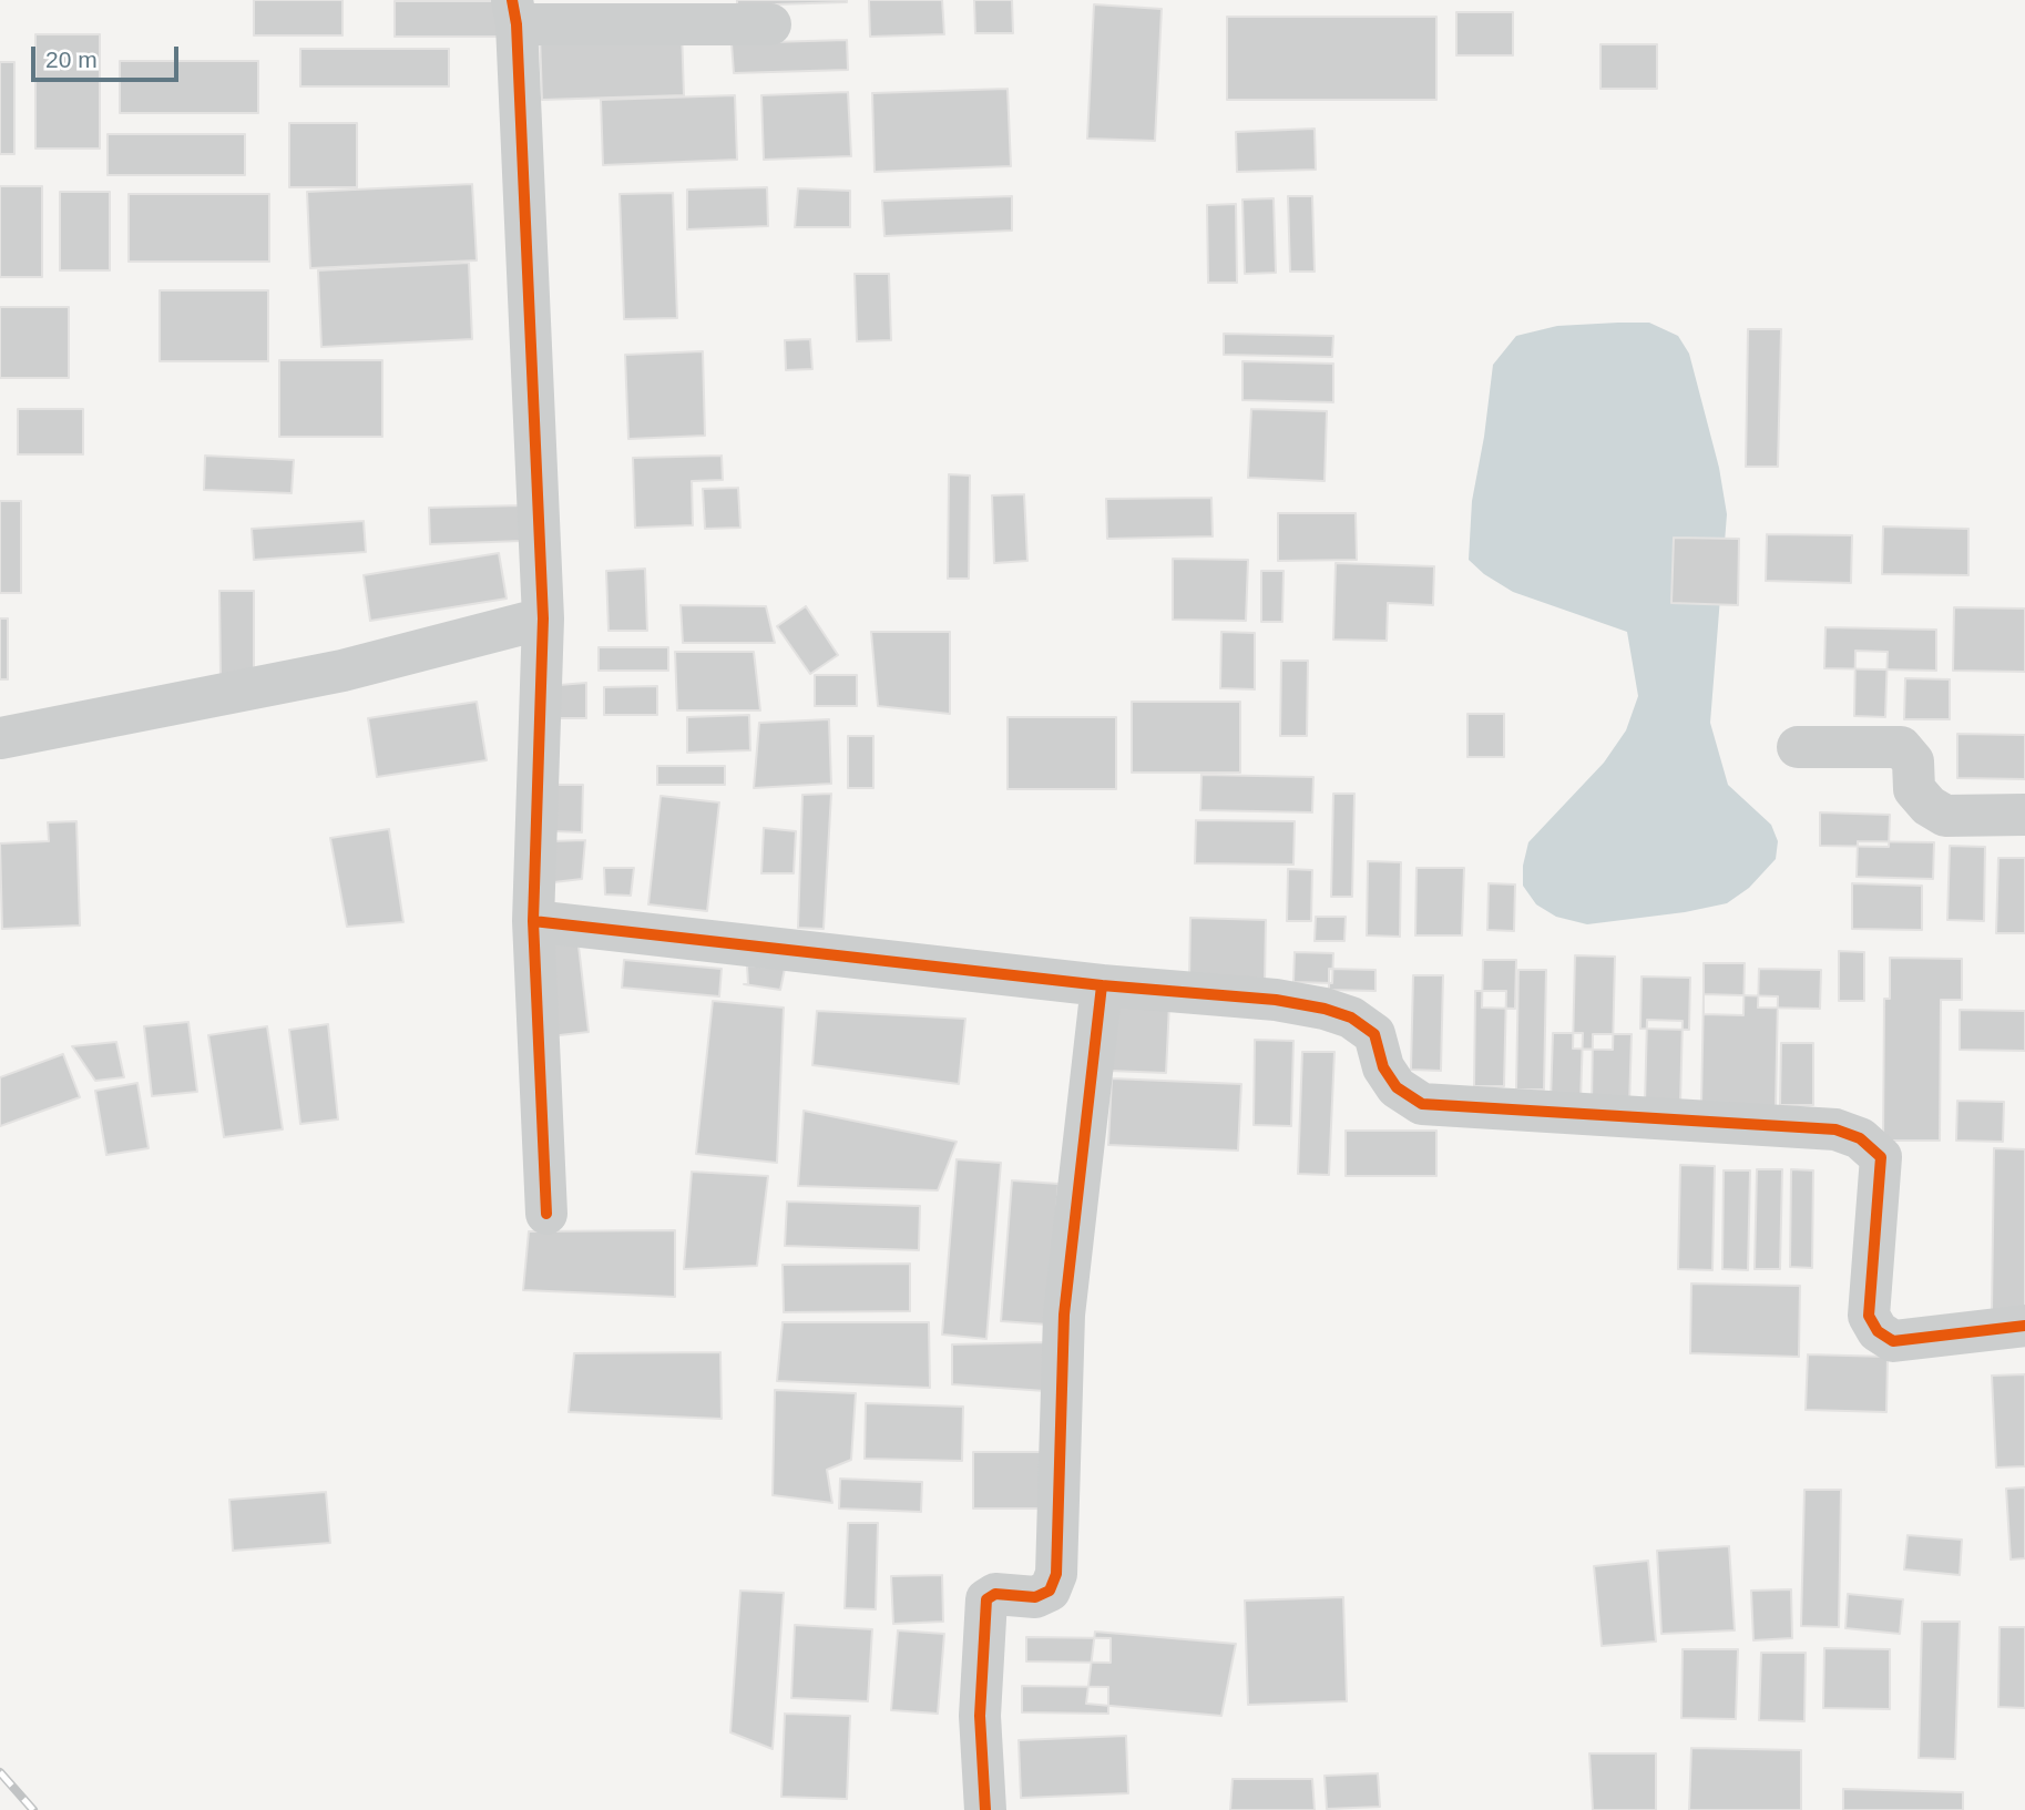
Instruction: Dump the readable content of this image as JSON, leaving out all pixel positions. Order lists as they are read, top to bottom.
{
  "scale_bar": "20 m"
}
